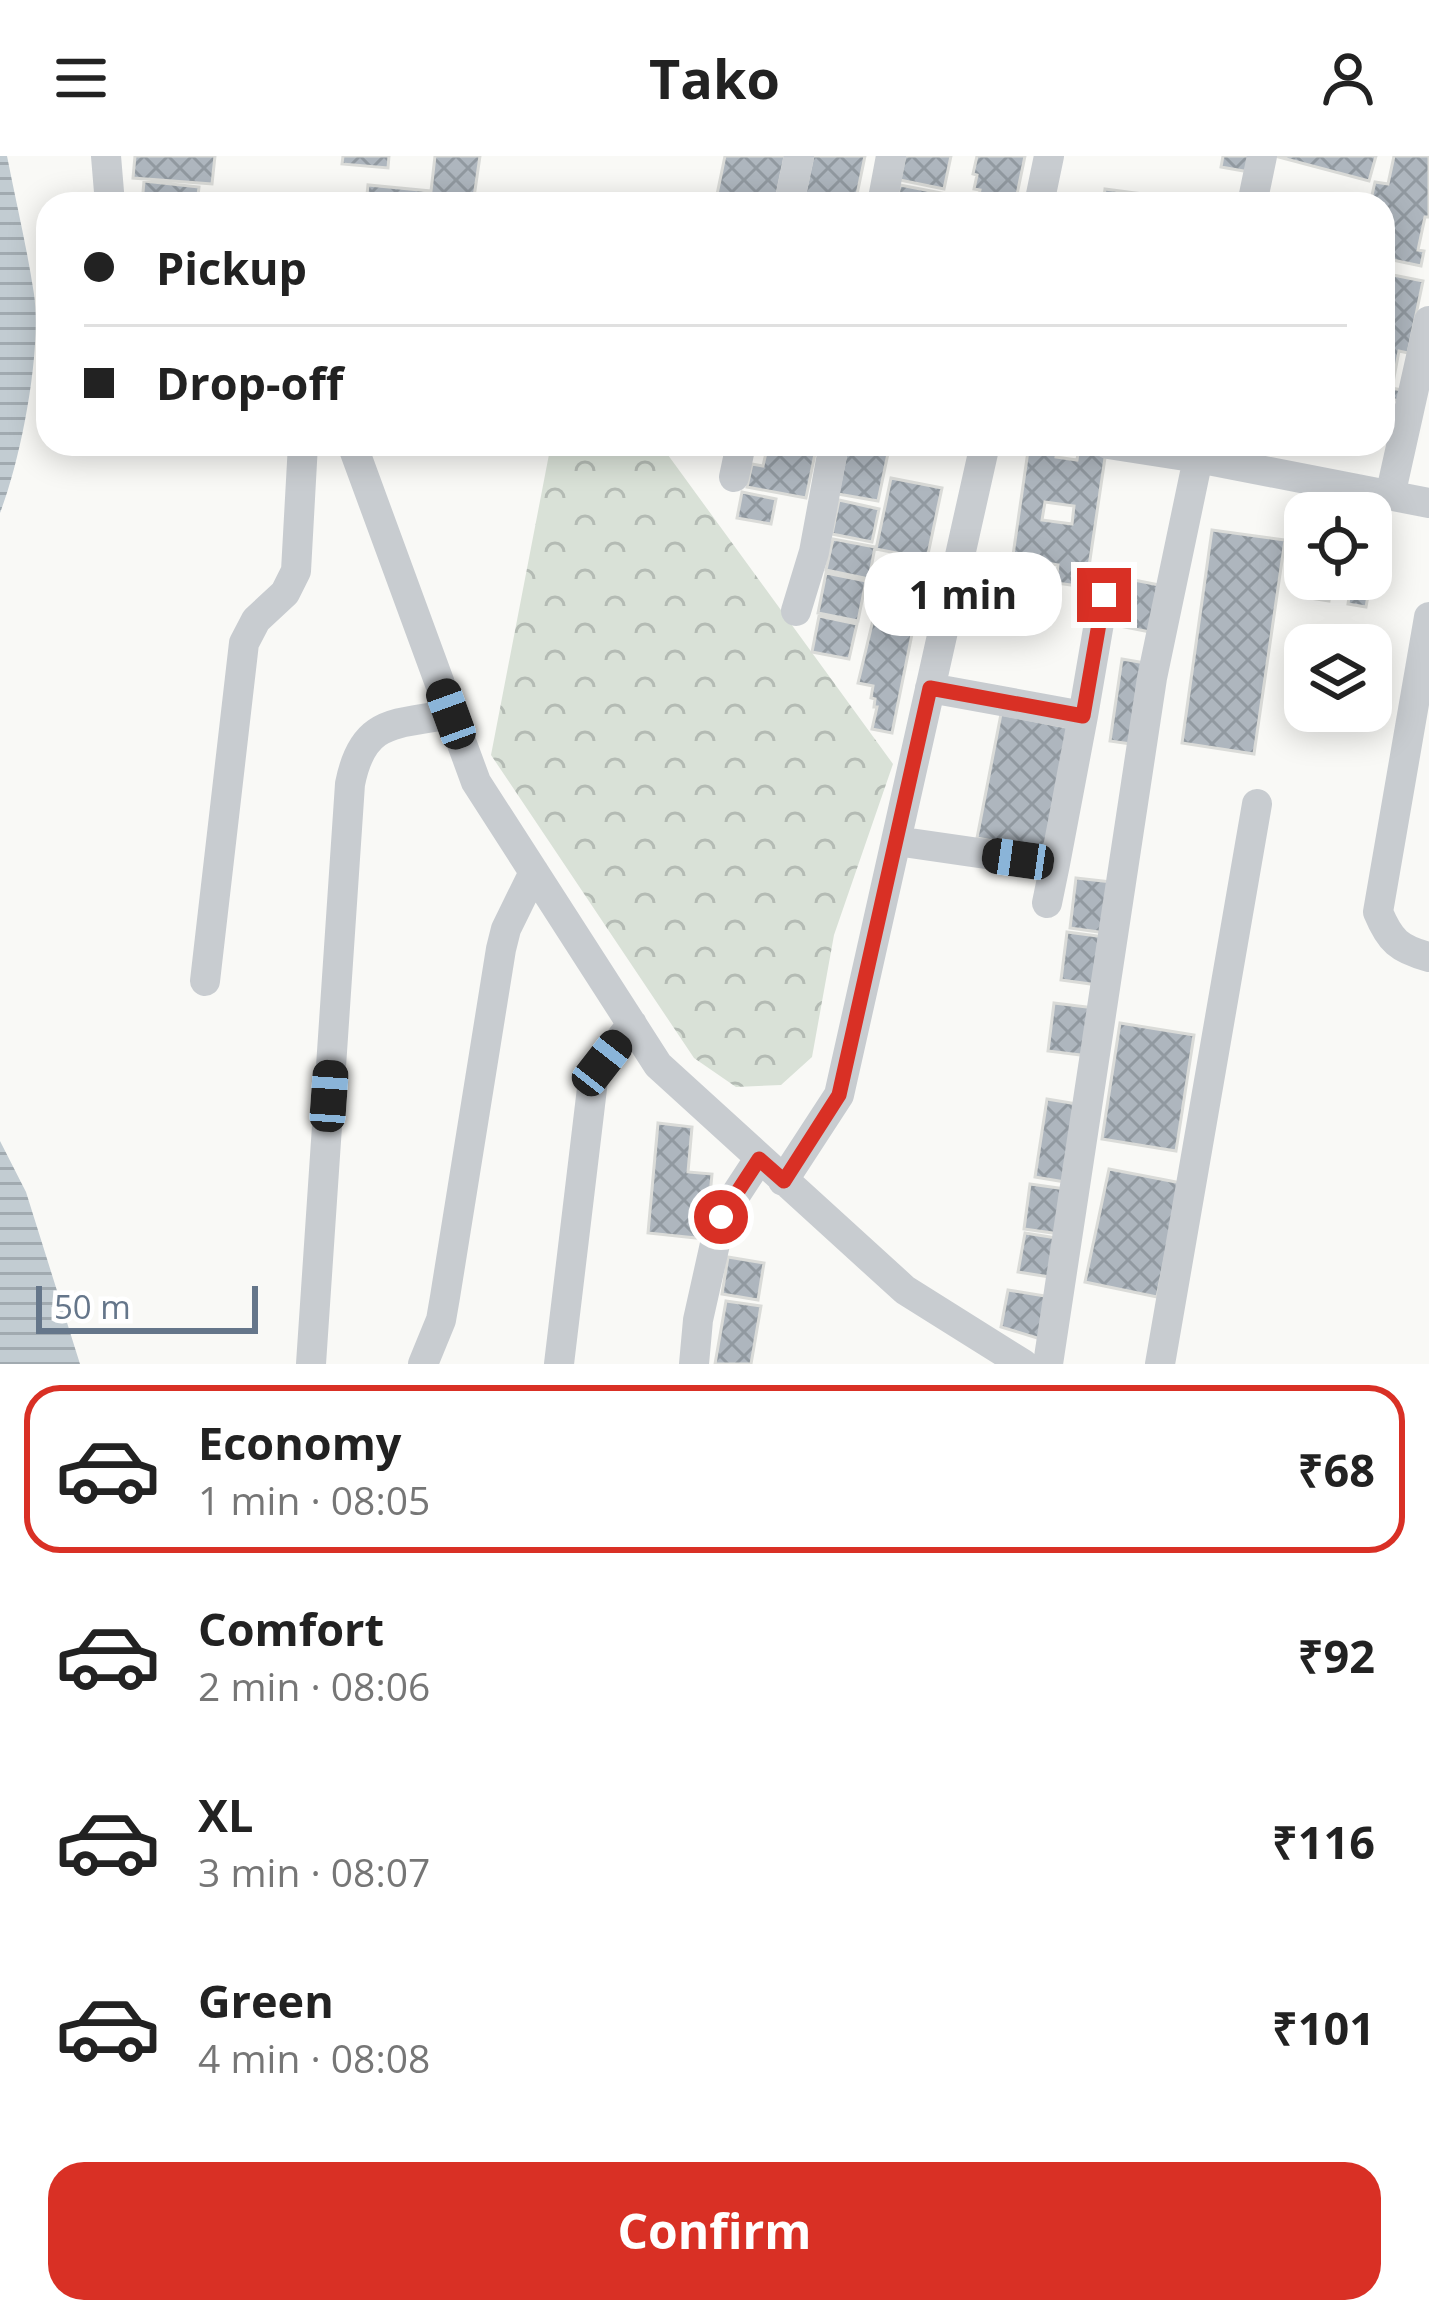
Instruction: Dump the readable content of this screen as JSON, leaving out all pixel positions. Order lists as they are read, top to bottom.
{
  "scale_bar": "50 m",
  "page": {
    "header": "Tako",
    "banner": ["Pickup", "Drop-off"],
    "bubble": "1 min",
    "scale": "50 m",
    "list": [
      {
        "name": "Economy",
        "note": "1 min · 08:05",
        "value": "₹68"
      },
      {
        "name": "Comfort",
        "note": "2 min · 08:06",
        "value": "₹92"
      },
      {
        "name": "XL",
        "note": "3 min · 08:07",
        "value": "₹116"
      },
      {
        "name": "Green",
        "note": "4 min · 08:08",
        "value": "₹101"
      }
    ],
    "buttons": "Confirm"
  }
}
